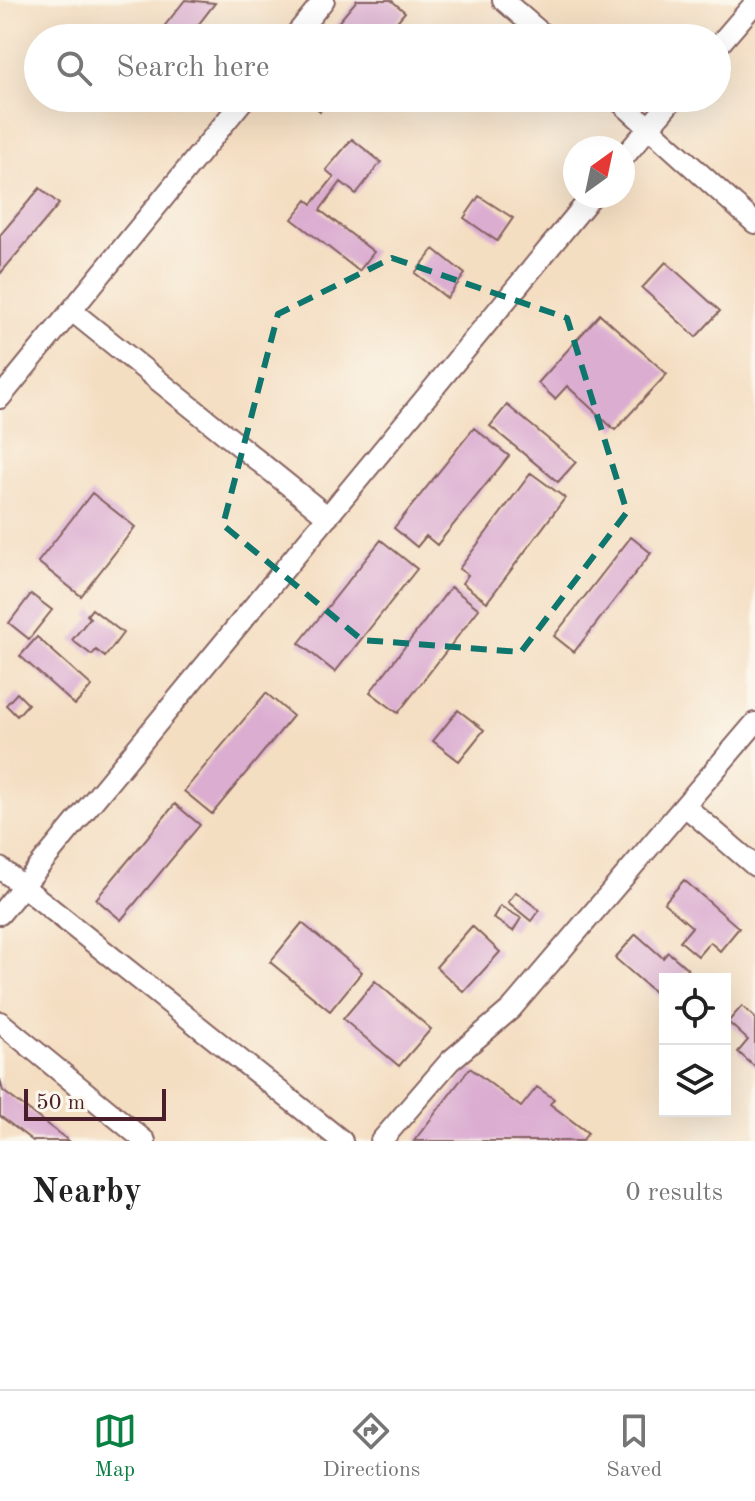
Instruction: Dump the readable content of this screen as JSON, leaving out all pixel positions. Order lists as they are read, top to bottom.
{
  "scale_bar": "50 m",
  "north": "top right",
  "page": {
    "search": "Search here",
    "scale": "50 m",
    "heading": ["Nearby", "0 results"],
    "nav": ["Map", "Directions", "Saved"]
  }
}
